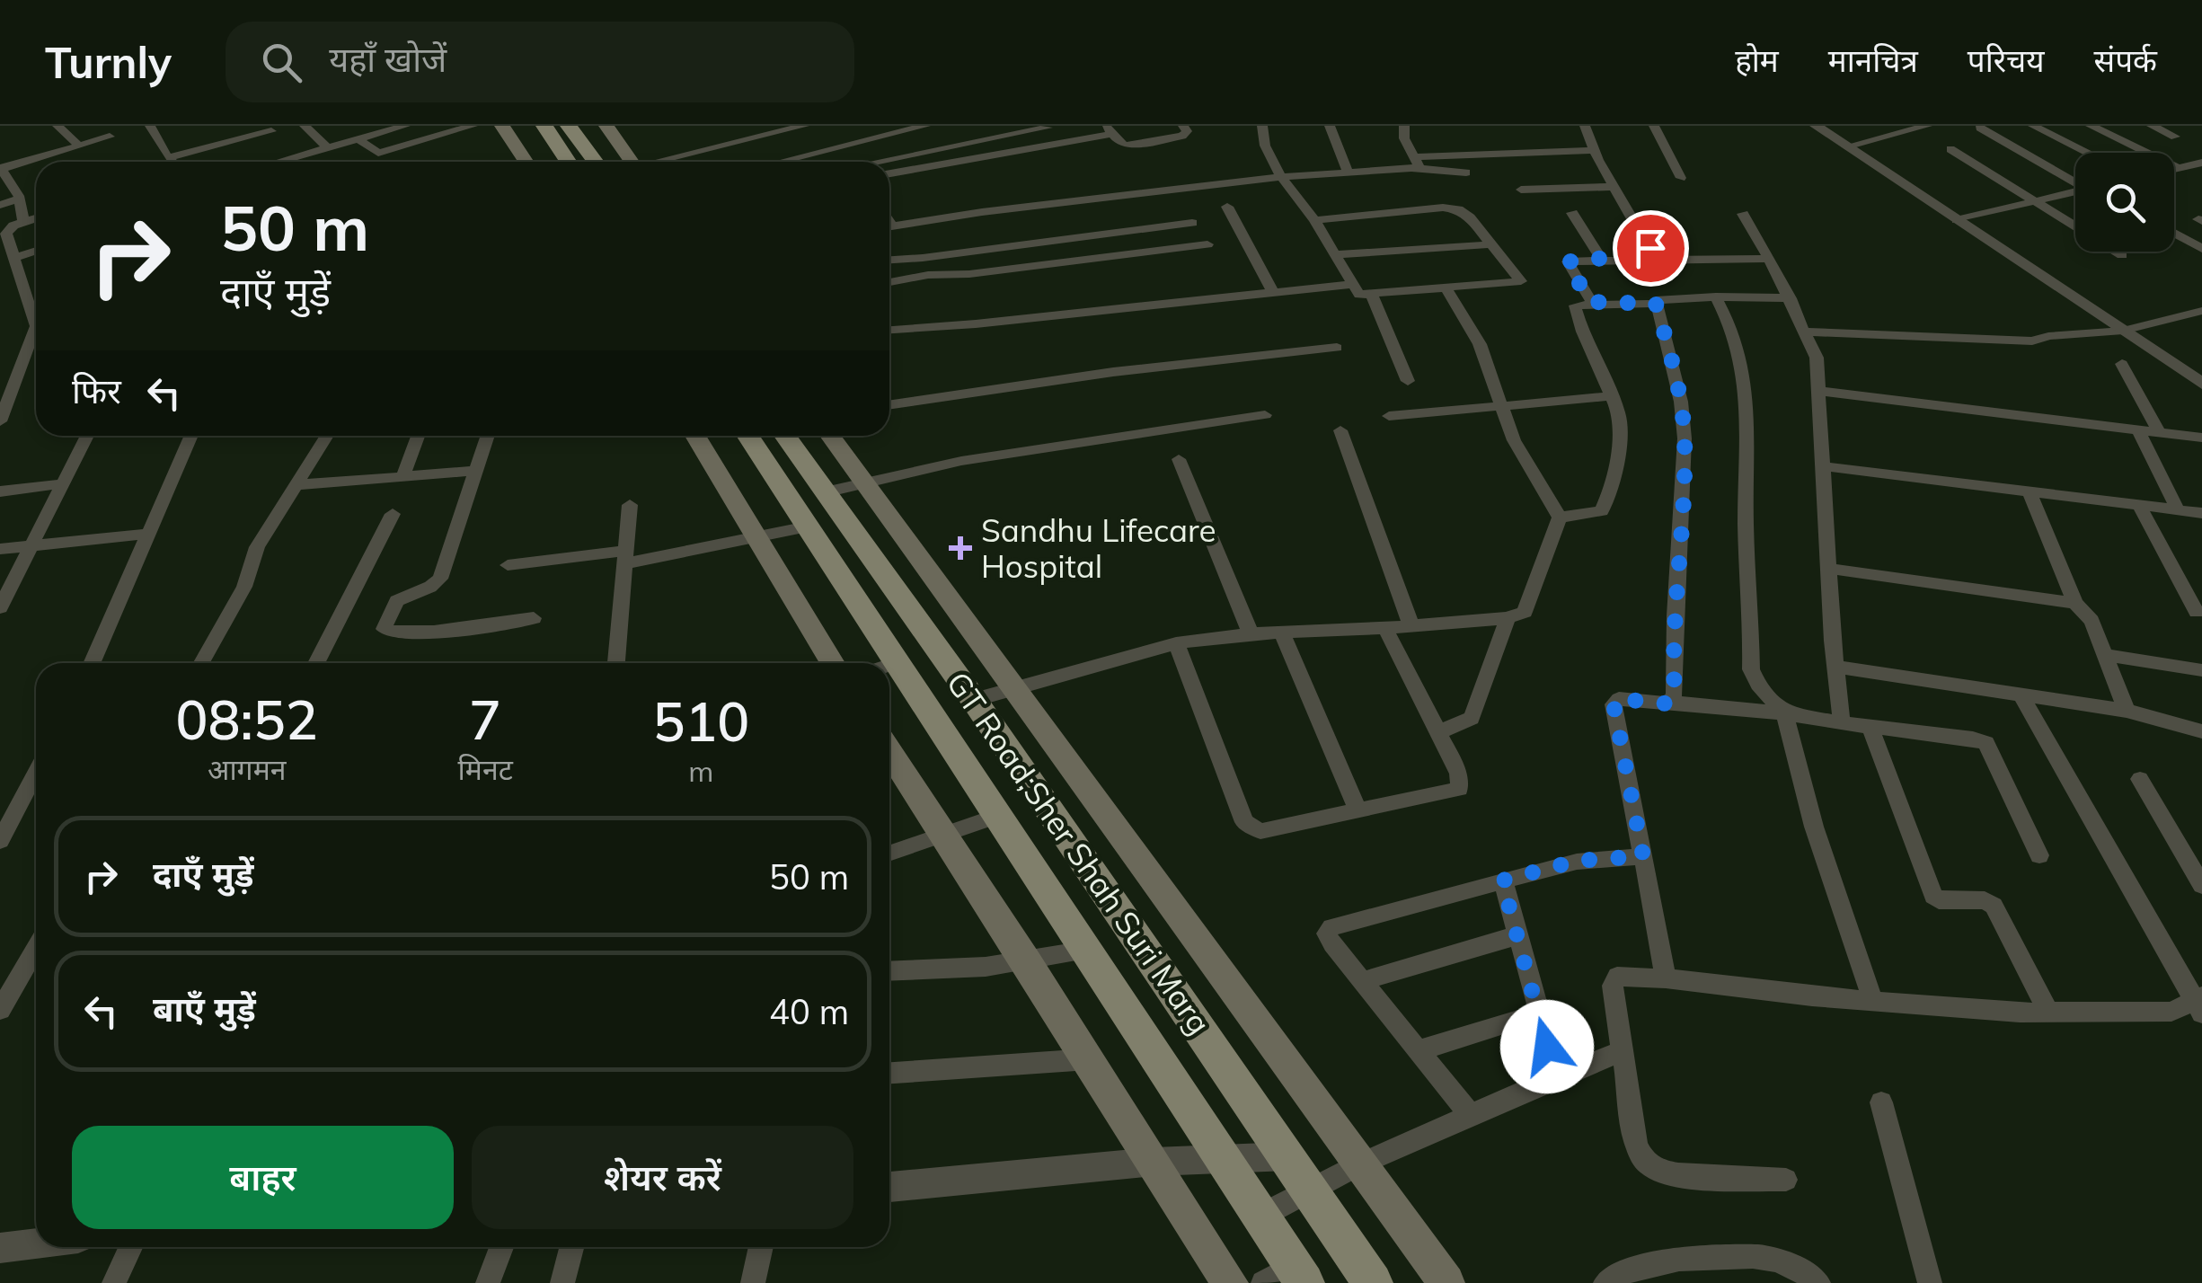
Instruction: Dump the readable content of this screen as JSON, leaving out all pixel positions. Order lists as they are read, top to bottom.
{
  "streets": {
    "main road": ["GT Road;Sher Shah Suri Marg"]
  },
  "places": {
    "health": ["Sandhu Lifecare Hospital"]
  },
  "page": {
    "header": "Turnly",
    "search": "यहाँ खोजें",
    "nav": [
      "होम",
      "मानचित्र",
      "परिचय",
      "संपर्क"
    ],
    "turn": ["50 m", "दाएँ मुड़ें"],
    "then": "फिर",
    "eta": [
      "08:52",
      "आगमन",
      "7",
      "मिनट",
      "510",
      "m"
    ],
    "list": [
      {
        "name": "दाएँ मुड़ें",
        "value": "50 m"
      },
      {
        "name": "बाएँ मुड़ें",
        "value": "40 m"
      }
    ],
    "buttons": ["बाहर", "शेयर करें"]
  }
}
